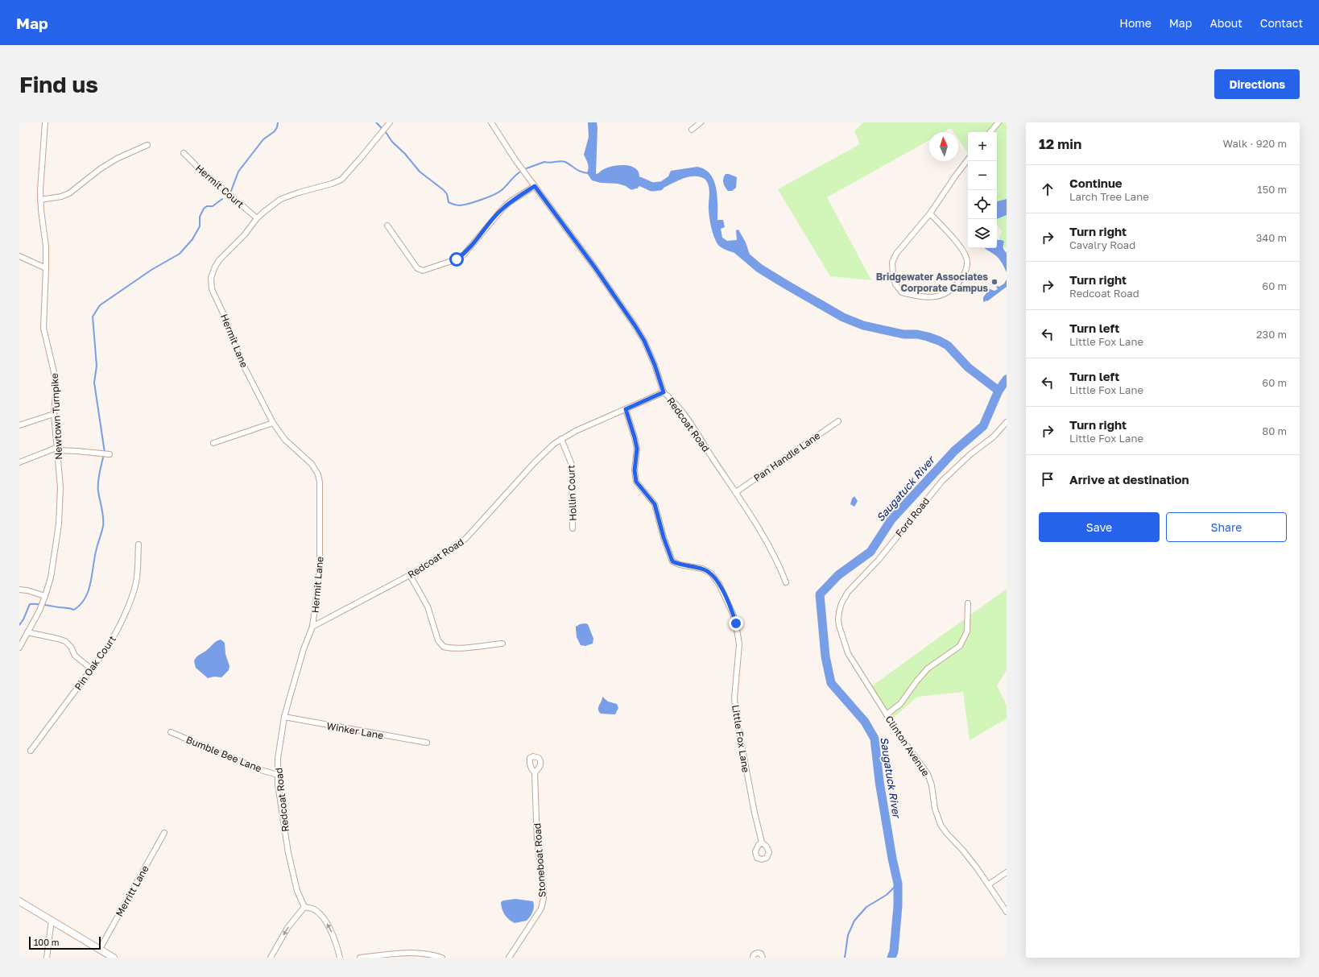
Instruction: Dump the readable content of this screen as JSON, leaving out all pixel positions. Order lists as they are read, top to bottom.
{
  "streets": {
    "street": [
      "Hermit Court",
      "Hermit Lane",
      "Newtown Turnpike",
      "Redcoat Road",
      "Pan Handle Lane",
      "Hollin Court",
      "Ford Road",
      "Pin Oak Court",
      "Winker Lane",
      "Little Fox Lane",
      "Clinton Avenue",
      "Bumble Bee Lane",
      "Stoneboat Road",
      "Merritt Lane"
    ]
  },
  "crossings": [
    ["Hermit Court", "Hermit Lane"],
    ["Hermit Lane", "Redcoat Road"],
    ["Redcoat Road", "Pan Handle Lane"],
    ["Redcoat Road", "Hollin Court"],
    ["Redcoat Road", "Winker Lane"],
    ["Redcoat Road", "Little Fox Lane"],
    ["Redcoat Road", "Bumble Bee Lane"],
    ["Ford Road", "Clinton Avenue"]
  ],
  "water": ["Saugatuck River"],
  "places": ["Bridgewater Associates Corporate Campus"],
  "scale_bar": "100 m",
  "north": "top",
  "page": {
    "header": "Map",
    "nav": [
      "Home",
      "Map",
      "About",
      "Contact"
    ],
    "buttons": [
      "Directions",
      ["Save", "Share"]
    ],
    "title": "Find us",
    "heading": ["12 min", "Walk · 920 m"],
    "map_buttons": ["+", "−"],
    "list": [
      ["Continue", "Larch Tree Lane", "150 m"],
      ["Turn right", "Cavalry Road", "340 m"],
      ["Turn right", "Redcoat Road", "60 m"],
      ["Turn left", "Little Fox Lane", "230 m"],
      ["Turn left", "Little Fox Lane", "60 m"],
      ["Turn right", "Little Fox Lane", "80 m"],
      "Arrive at destination"
    ],
    "scale": "100 m"
  }
}
